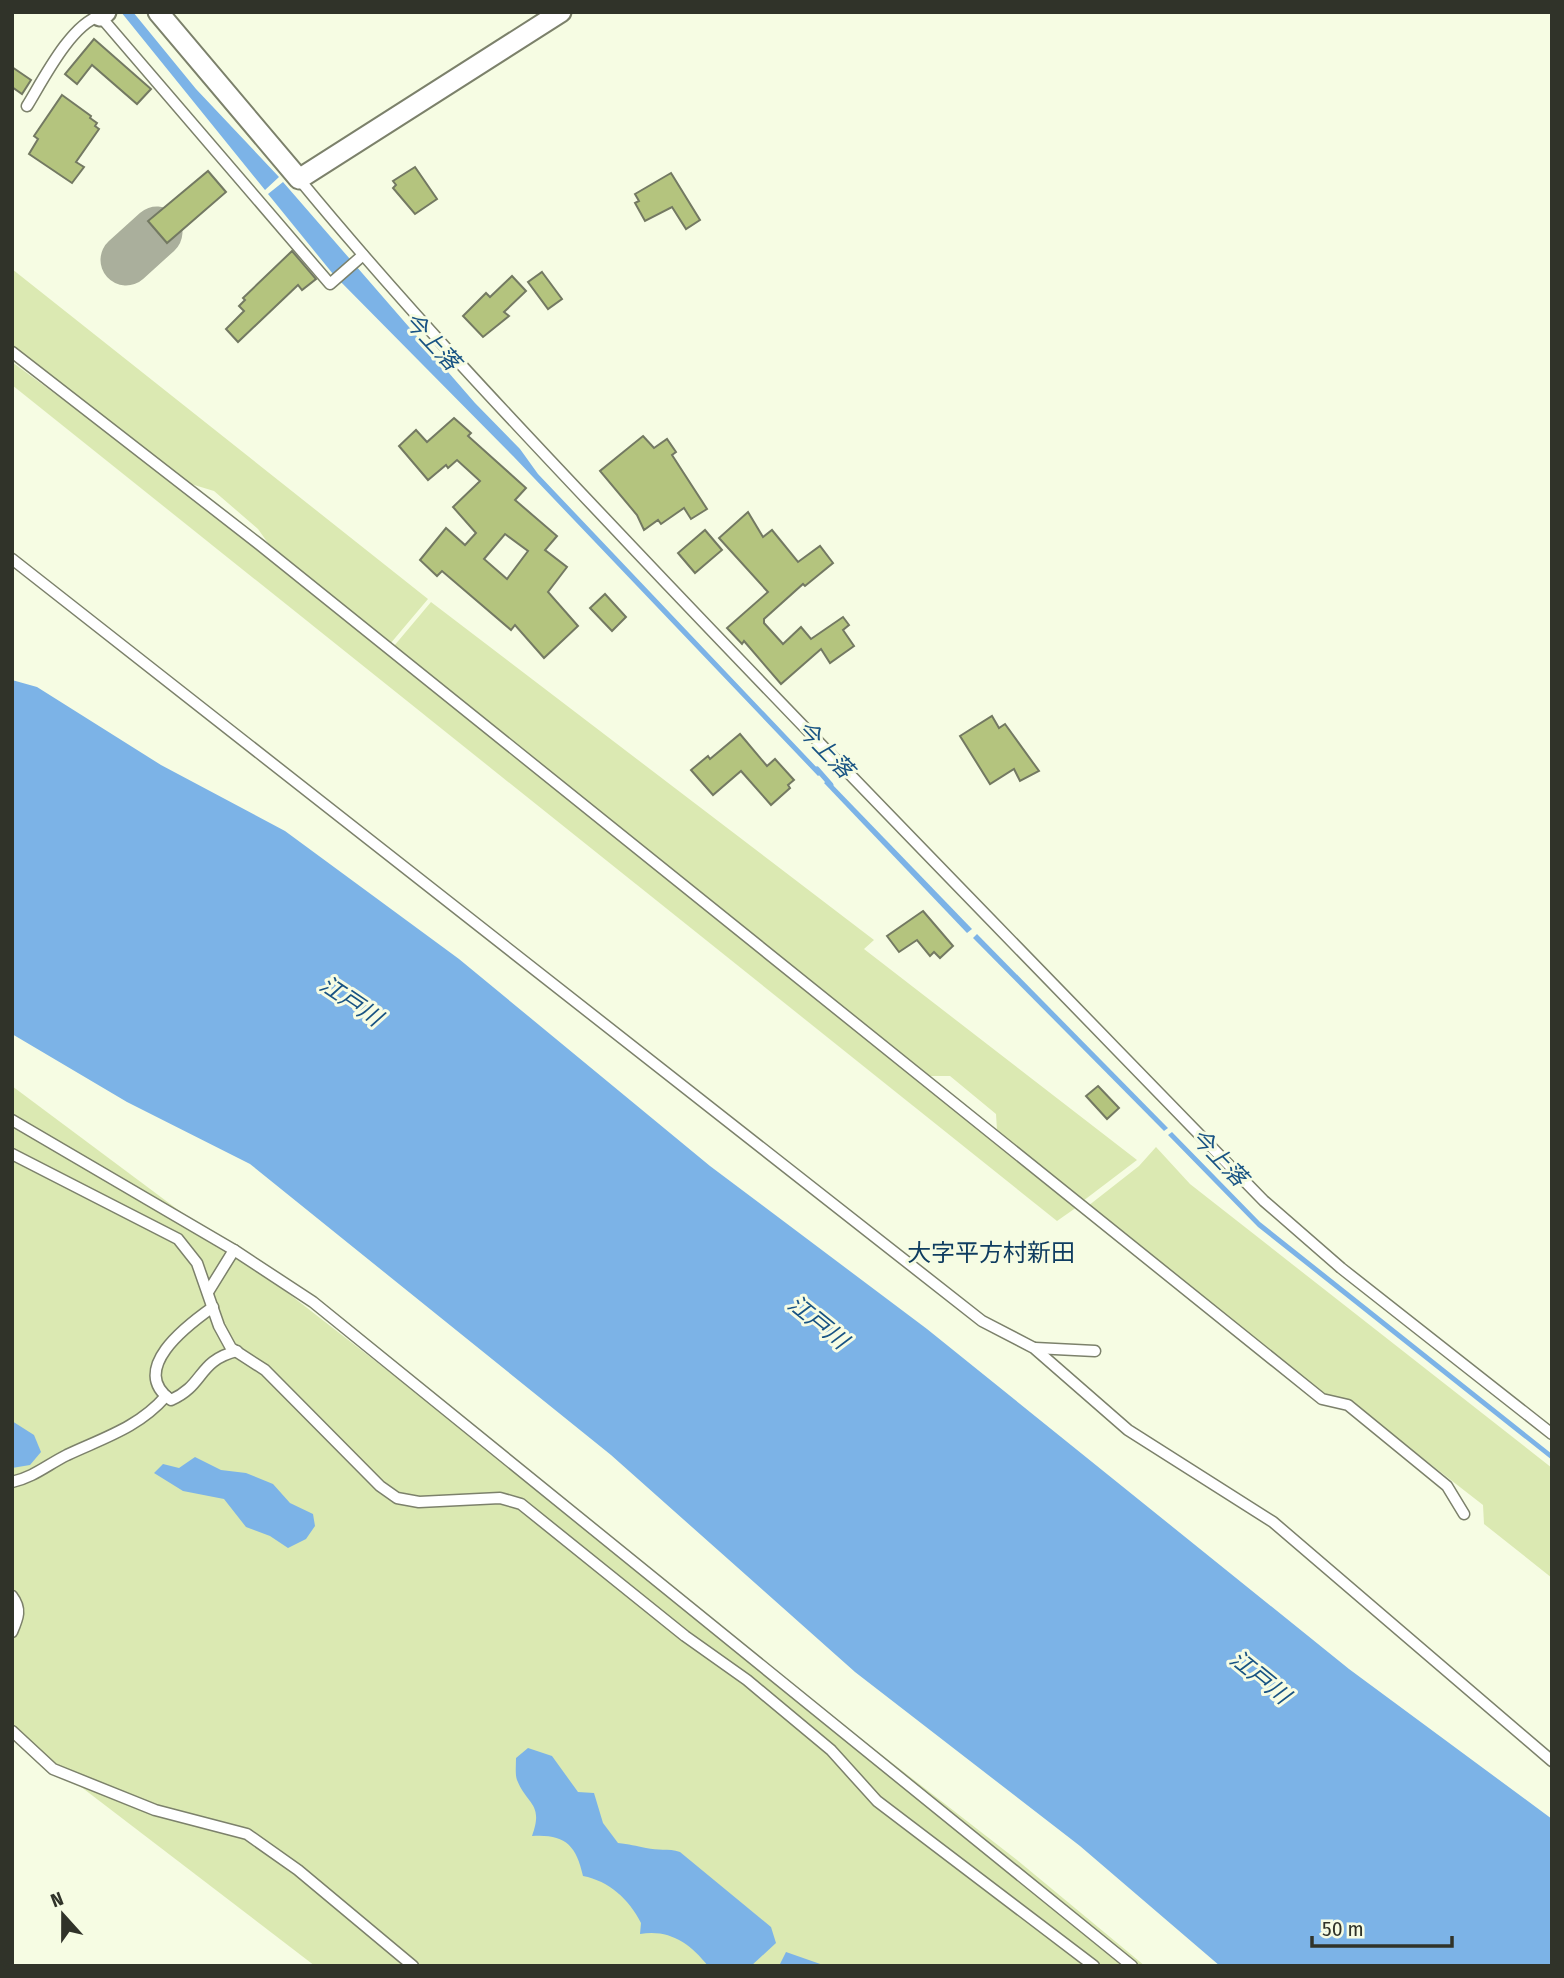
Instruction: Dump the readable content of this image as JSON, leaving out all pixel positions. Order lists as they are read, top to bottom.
{
  "districts": ["大字平方村新田"],
  "water": ["今上落", "江戸川"],
  "scale_bar": "50 m",
  "north": "top"
}
